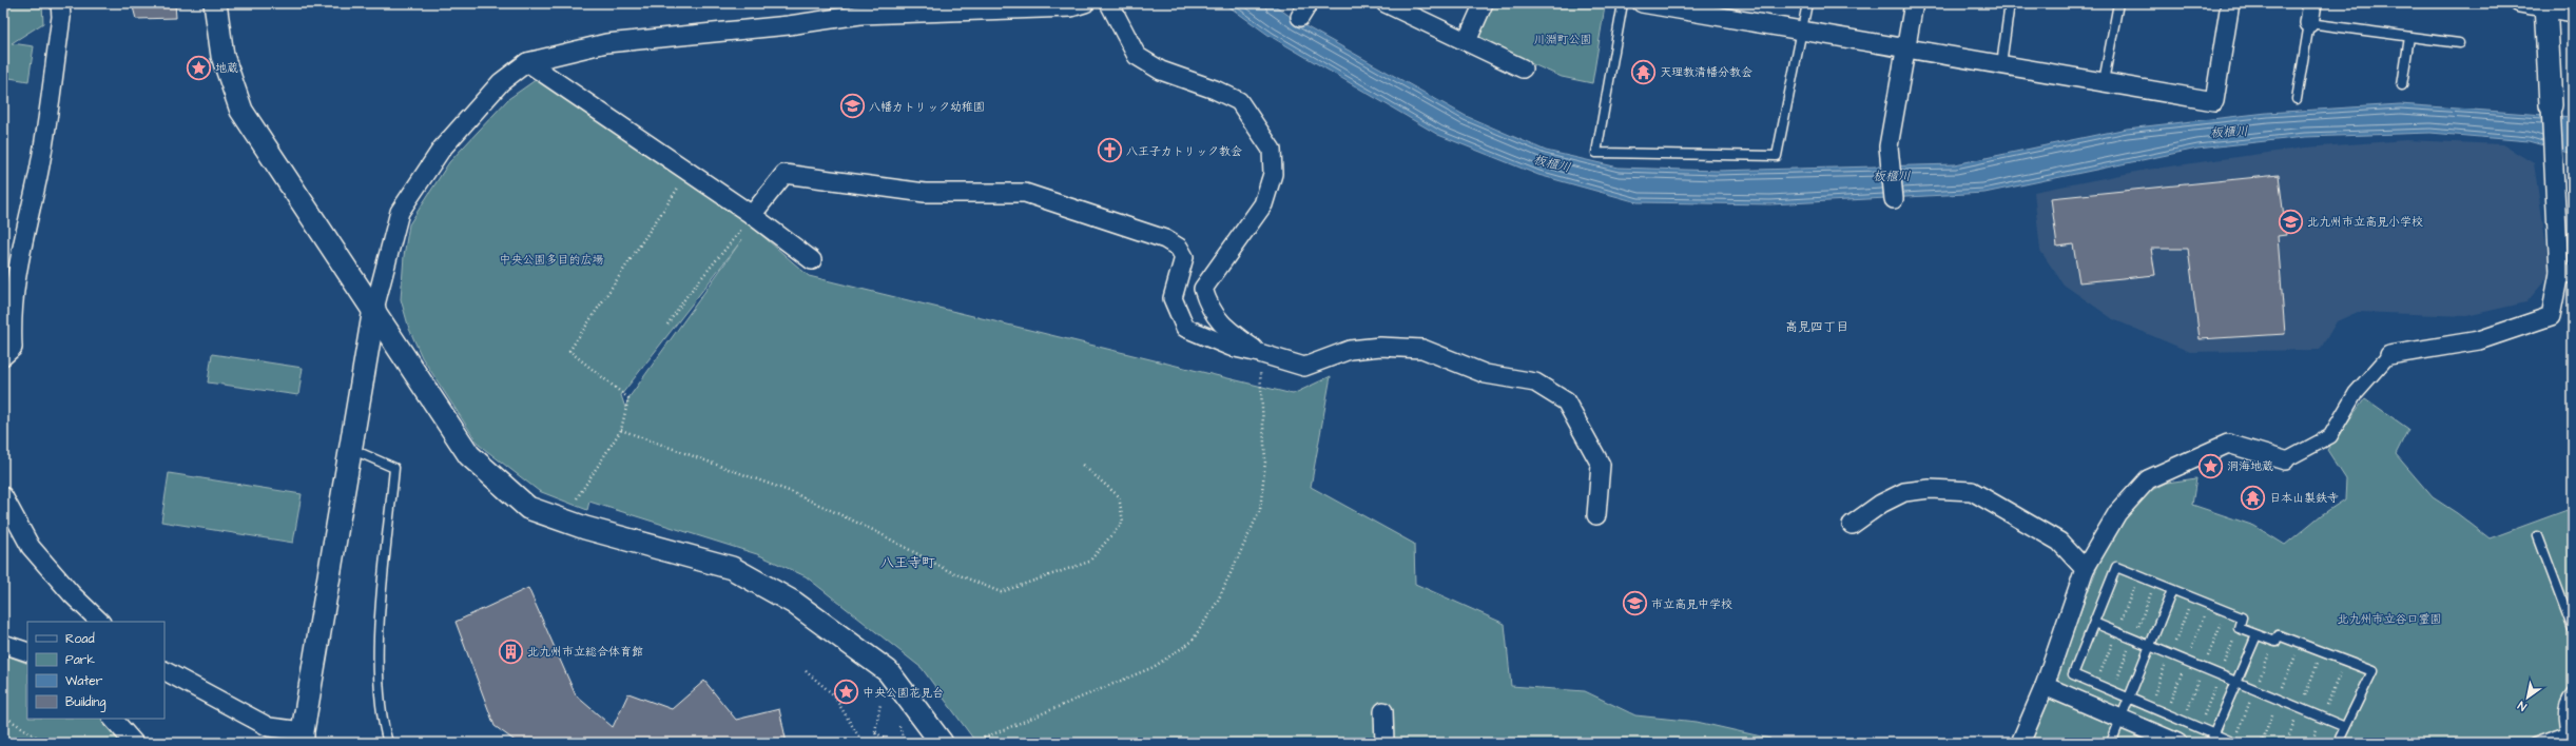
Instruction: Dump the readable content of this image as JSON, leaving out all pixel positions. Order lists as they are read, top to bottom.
{
  "districts": ["高見四丁目", "八王寺町"],
  "water": ["板櫃川"],
  "parks": ["川淵町公園", "中央公園多目的広場", "北九州市立谷口霊園"],
  "places": {
    "place": ["地蔵", "洞海地蔵", "中央公園花見台"],
    "temple": ["天理教清幡分教会", "日本山製鉄寺"],
    "school or university": ["八幡カトリック幼稚園", "北九州市立高見小学校", "市立高見中学校"],
    "church": ["八王子カトリック教会"],
    "building": ["北九州市立総合体育館"]
  },
  "legend": [
    "Road",
    "Park",
    "Water",
    "Building"
  ],
  "north": "bottom left"
}
